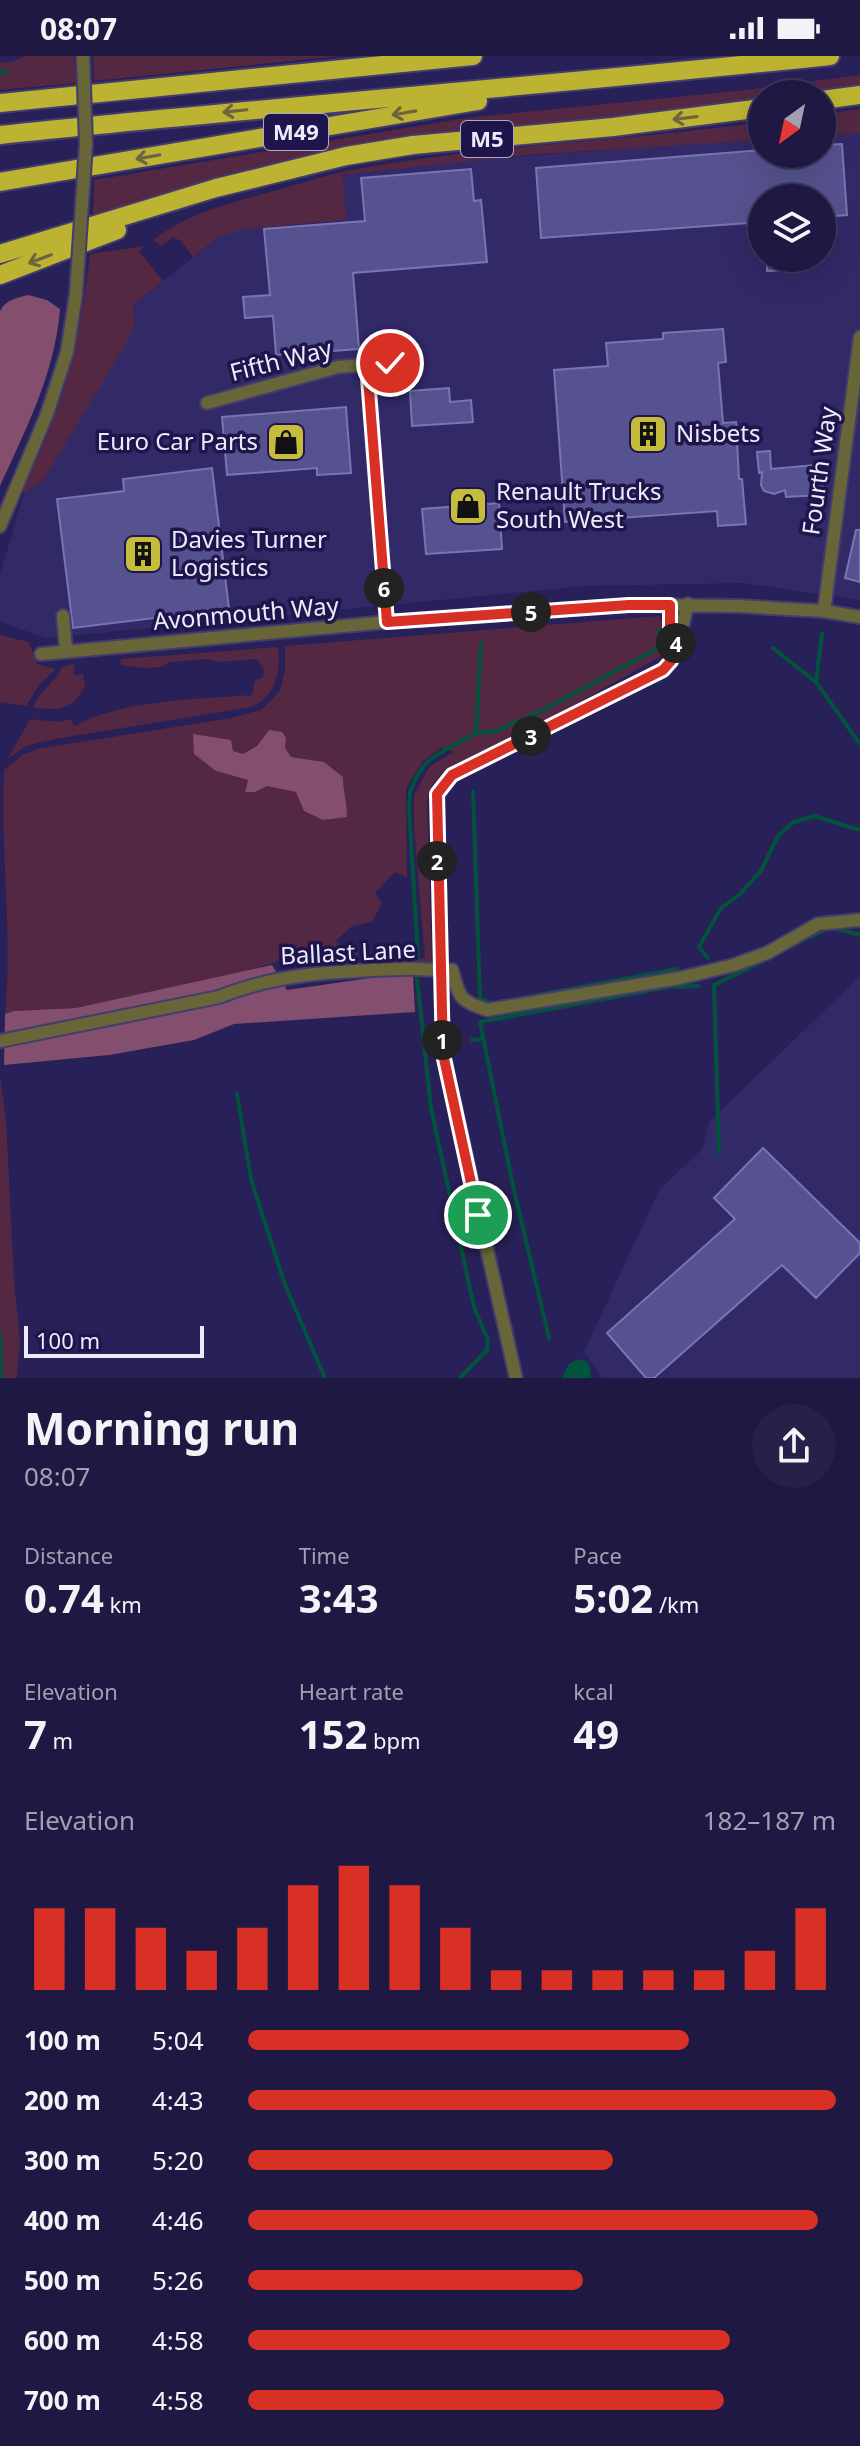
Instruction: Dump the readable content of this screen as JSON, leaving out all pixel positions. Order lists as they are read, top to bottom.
{
  "streets": {
    "highway": ["M49", "M5"],
    "street": [
      "Fifth Way",
      "Fourth Way",
      "Avonmouth Way",
      "Ballast Lane"
    ]
  },
  "crossings": [
    ["M49", "M5"],
    ["Fifth Way", "Avonmouth Way"],
    ["Fourth Way", "Avonmouth Way"]
  ],
  "places": {
    "building": ["Nisbets", "Davies Turner Logistics"],
    "shop": ["Euro Car Parts", "Renault Trucks South West"]
  },
  "scale_bar": "100 m",
  "north": "bottom left",
  "page": {
    "status": "08:07",
    "pins": [
      "6",
      "5",
      "4",
      "3",
      "2",
      "1"
    ],
    "scale": "100 m",
    "heading": ["Morning run", "08:07"],
    "stats": [
      ["Distance", "0.74 km"],
      ["Time", "3:43"],
      ["Pace", "5:02 /km"],
      ["Elevation", "7 m"],
      ["Heart rate", "152 bpm"],
      ["kcal", "49"]
    ],
    "chart": ["Elevation", "182–187 m"],
    "list": [
      {
        "name": "100 m",
        "note": "5:04"
      },
      {
        "name": "200 m",
        "note": "4:43"
      },
      {
        "name": "300 m",
        "note": "5:20"
      },
      {
        "name": "400 m",
        "note": "4:46"
      },
      {
        "name": "500 m",
        "note": "5:26"
      },
      {
        "name": "600 m",
        "note": "4:58"
      },
      {
        "name": "700 m",
        "note": "4:58"
      }
    ]
  }
}
